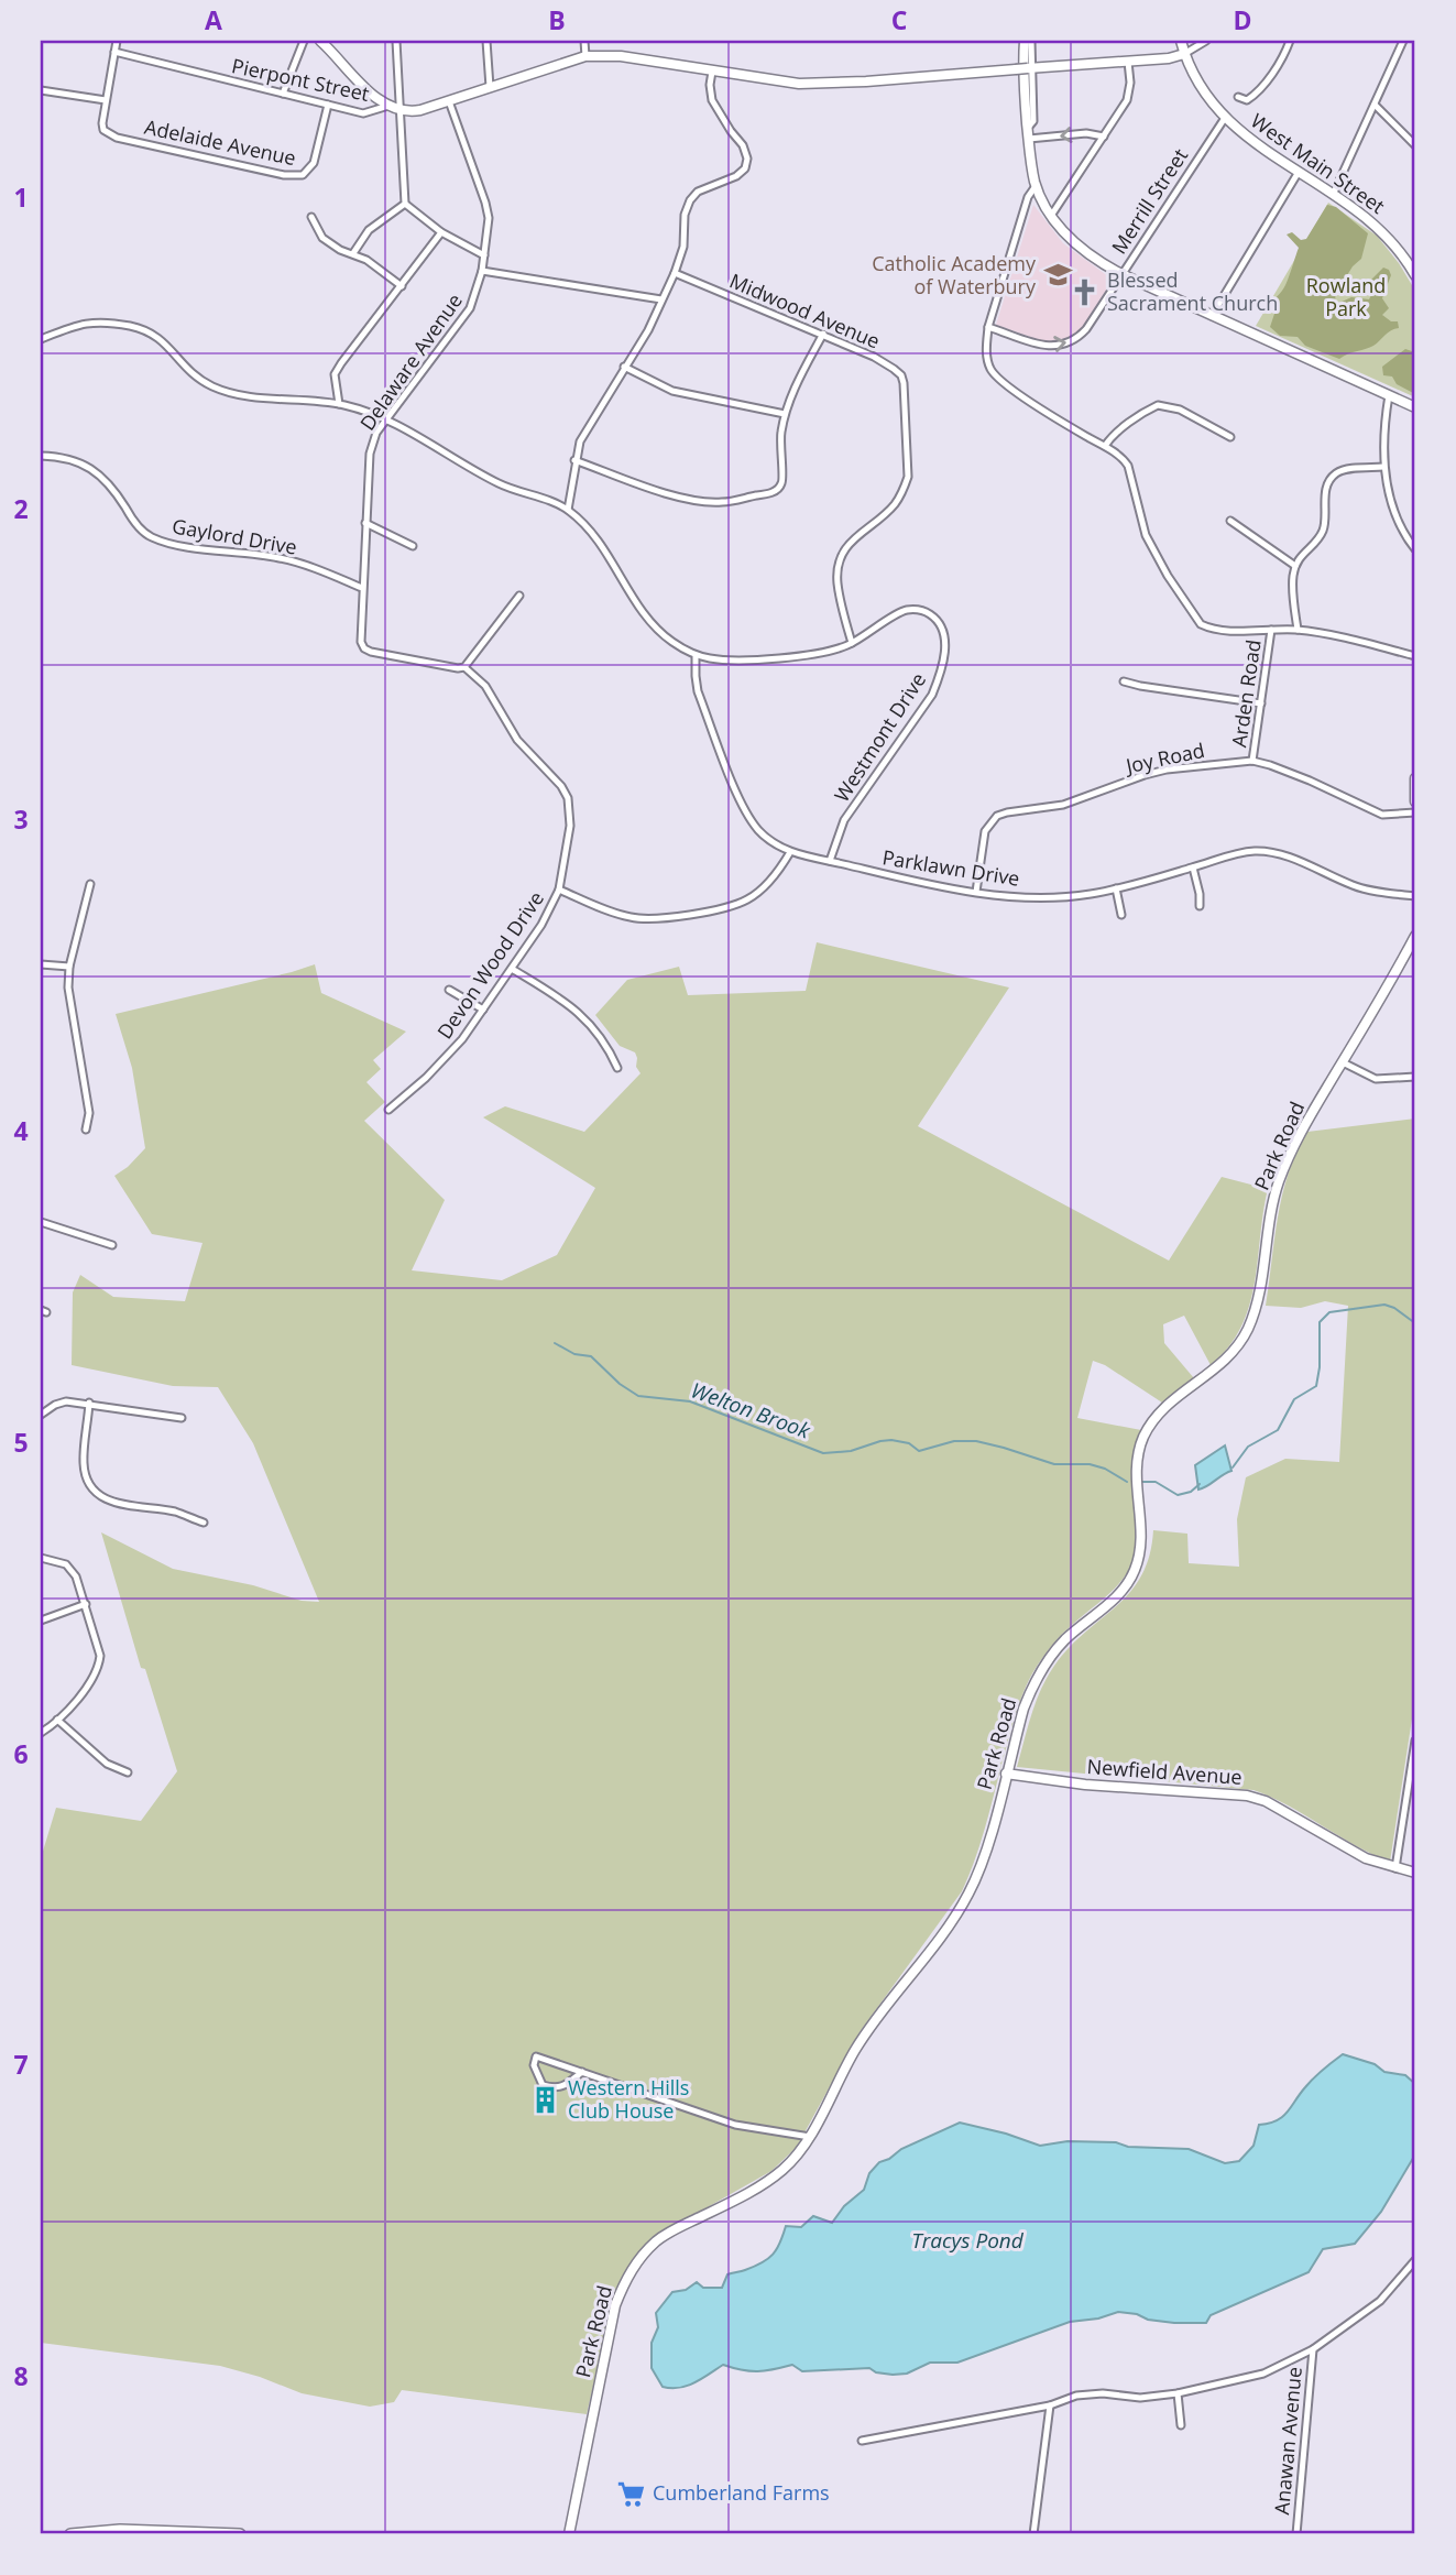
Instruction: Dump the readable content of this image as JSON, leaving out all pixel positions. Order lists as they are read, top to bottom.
{
  "streets": {
    "main road": ["West Main Street", "Park Road", "Newfield Avenue"],
    "street": [
      "Pierpont Street",
      "Adelaide Avenue",
      "Merrill Street",
      "Midwood Avenue",
      "Delaware Avenue",
      "Gaylord Drive",
      "Arden Road",
      "Westmont Drive",
      "Joy Road",
      "Parklawn Drive",
      "Devon Wood Drive",
      "Anawan Avenue"
    ]
  },
  "crossings": [
    ["Pierpont Street", "Adelaide Avenue"],
    ["West Main Street", "Merrill Street"],
    ["Midwood Avenue", "Westmont Drive"],
    ["Delaware Avenue", "Gaylord Drive"],
    ["Delaware Avenue", "Devon Wood Drive"],
    ["Arden Road", "Joy Road"],
    ["Westmont Drive", "Parklawn Drive"],
    ["Joy Road", "Parklawn Drive"],
    ["Park Road", "Newfield Avenue"]
  ],
  "one_way": ["Merrill Street"],
  "water": ["Welton Brook", "Tracys Pond"],
  "parks": ["Rowland Park"],
  "places": {
    "school or university": ["Catholic Academy of Waterbury"],
    "church": ["Blessed Sacrament Church"],
    "building": ["Western Hills Club House"],
    "supermarket": ["Cumberland Farms"]
  },
  "grid": {
    "columns": [
      "A",
      "B",
      "C",
      "D"
    ],
    "rows": [
      "1",
      "2",
      "3",
      "4",
      "5",
      "6",
      "7",
      "8"
    ]
  }
}
